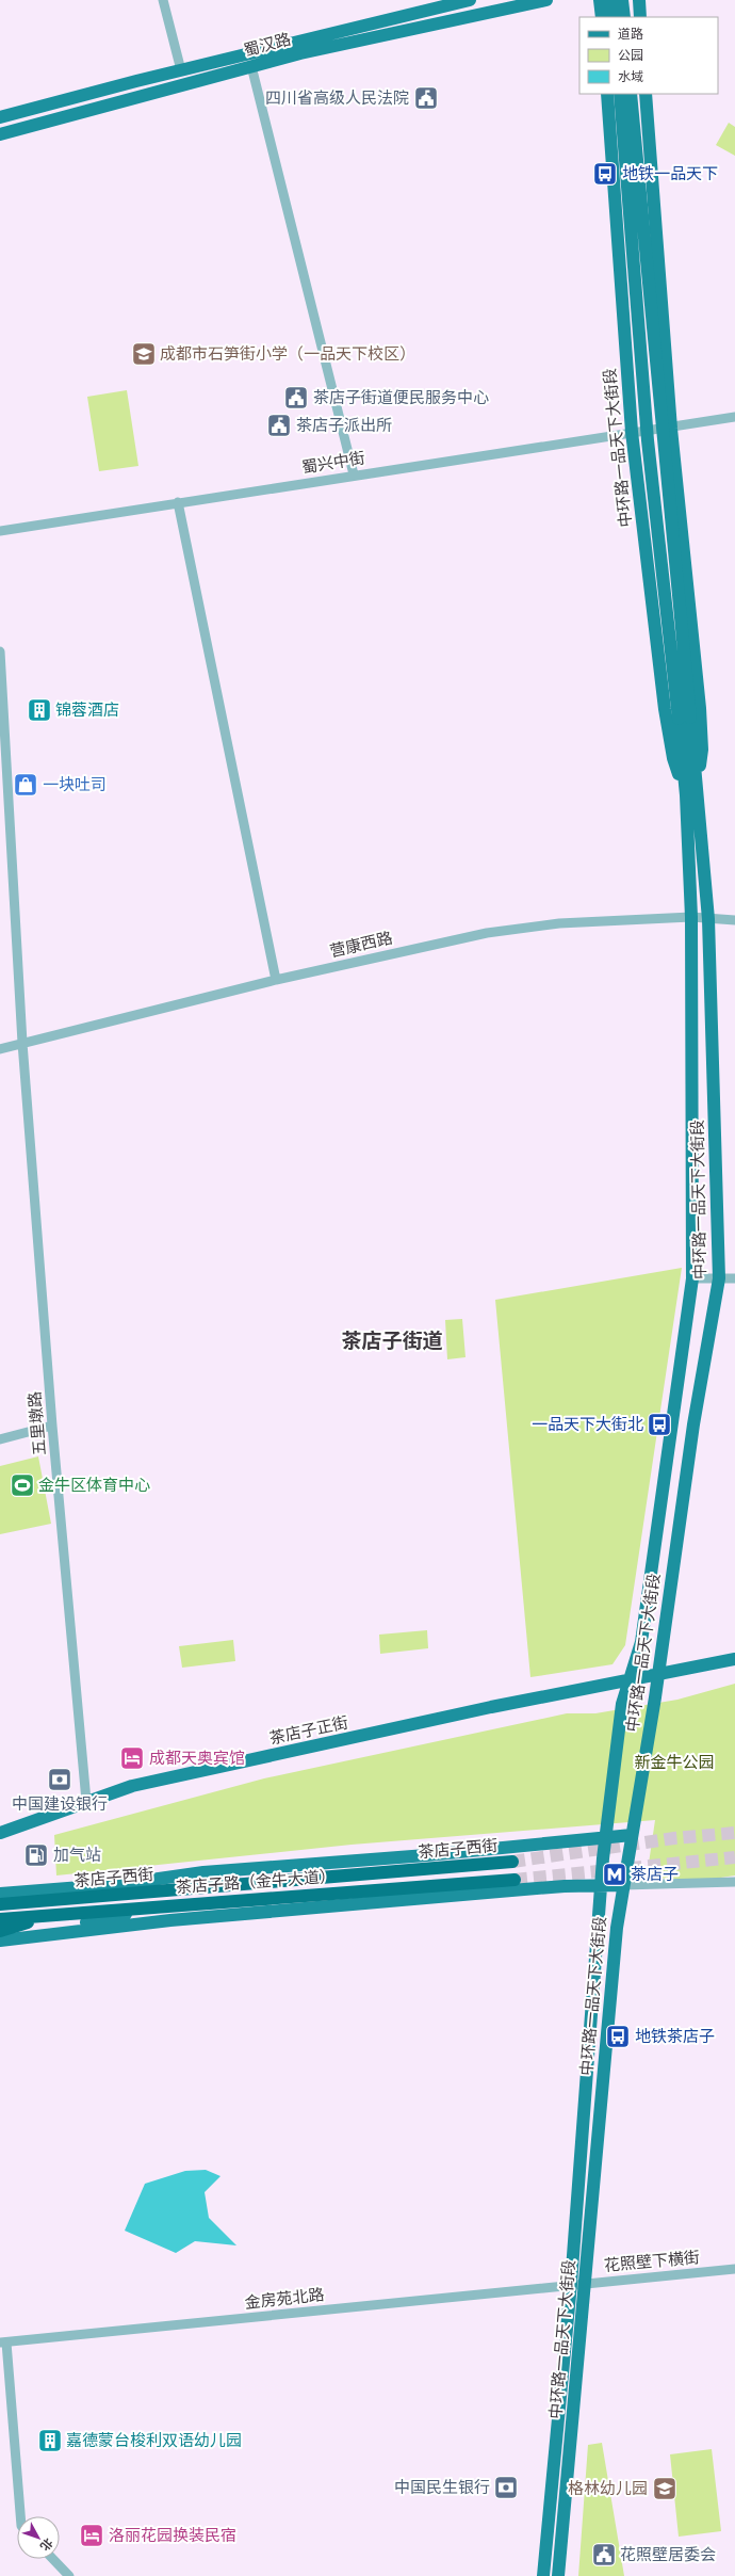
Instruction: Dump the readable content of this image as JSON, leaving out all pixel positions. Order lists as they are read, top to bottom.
{
  "streets": {
    "highway": ["茶店子西街", "茶店子路（金牛大道）"],
    "main road": ["蜀汉路", "中环路一品天下大街段", "茶店子正街"],
    "street": [
      "蜀兴中街",
      "营康西路",
      "五里墩路",
      "花照壁下横街",
      "金房苑北路"
    ]
  },
  "crossings": [
    ["中环路一品天下大街段", "蜀兴中街"],
    ["中环路一品天下大街段", "营康西路"],
    ["中环路一品天下大街段", "茶店子正街"],
    ["中环路一品天下大街段", "花照壁下横街"],
    ["中环路一品天下大街段", "金房苑北路"],
    ["营康西路", "五里墩路"],
    ["五里墩路", "茶店子正街"],
    ["花照壁下横街", "金房苑北路"]
  ],
  "districts": ["茶店子街道"],
  "parks": ["新金牛公园"],
  "places": {
    "public building": [
      "四川省高级人民法院",
      "茶店子街道便民服务中心",
      "茶店子派出所",
      "花照壁居委会"
    ],
    "bus stop": ["地铁一品天下", "一品天下大街北", "地铁茶店子"],
    "school or university": ["成都市石笋街小学（一品天下校区）", "格林幼儿园"],
    "building": ["锦蓉酒店", "嘉德蒙台梭利双语幼儿园"],
    "shop": ["一块吐司"],
    "sports": ["金牛区体育中心"],
    "hotel": ["成都天奥宾馆", "洛丽花园换装民宿"],
    "bank": ["中国建设银行", "中国民生银行"],
    "fuel station": ["加气站"],
    "metro station": ["茶店子"]
  },
  "legend": ["道路", "公园", "水域"],
  "north": "bottom right"
}
